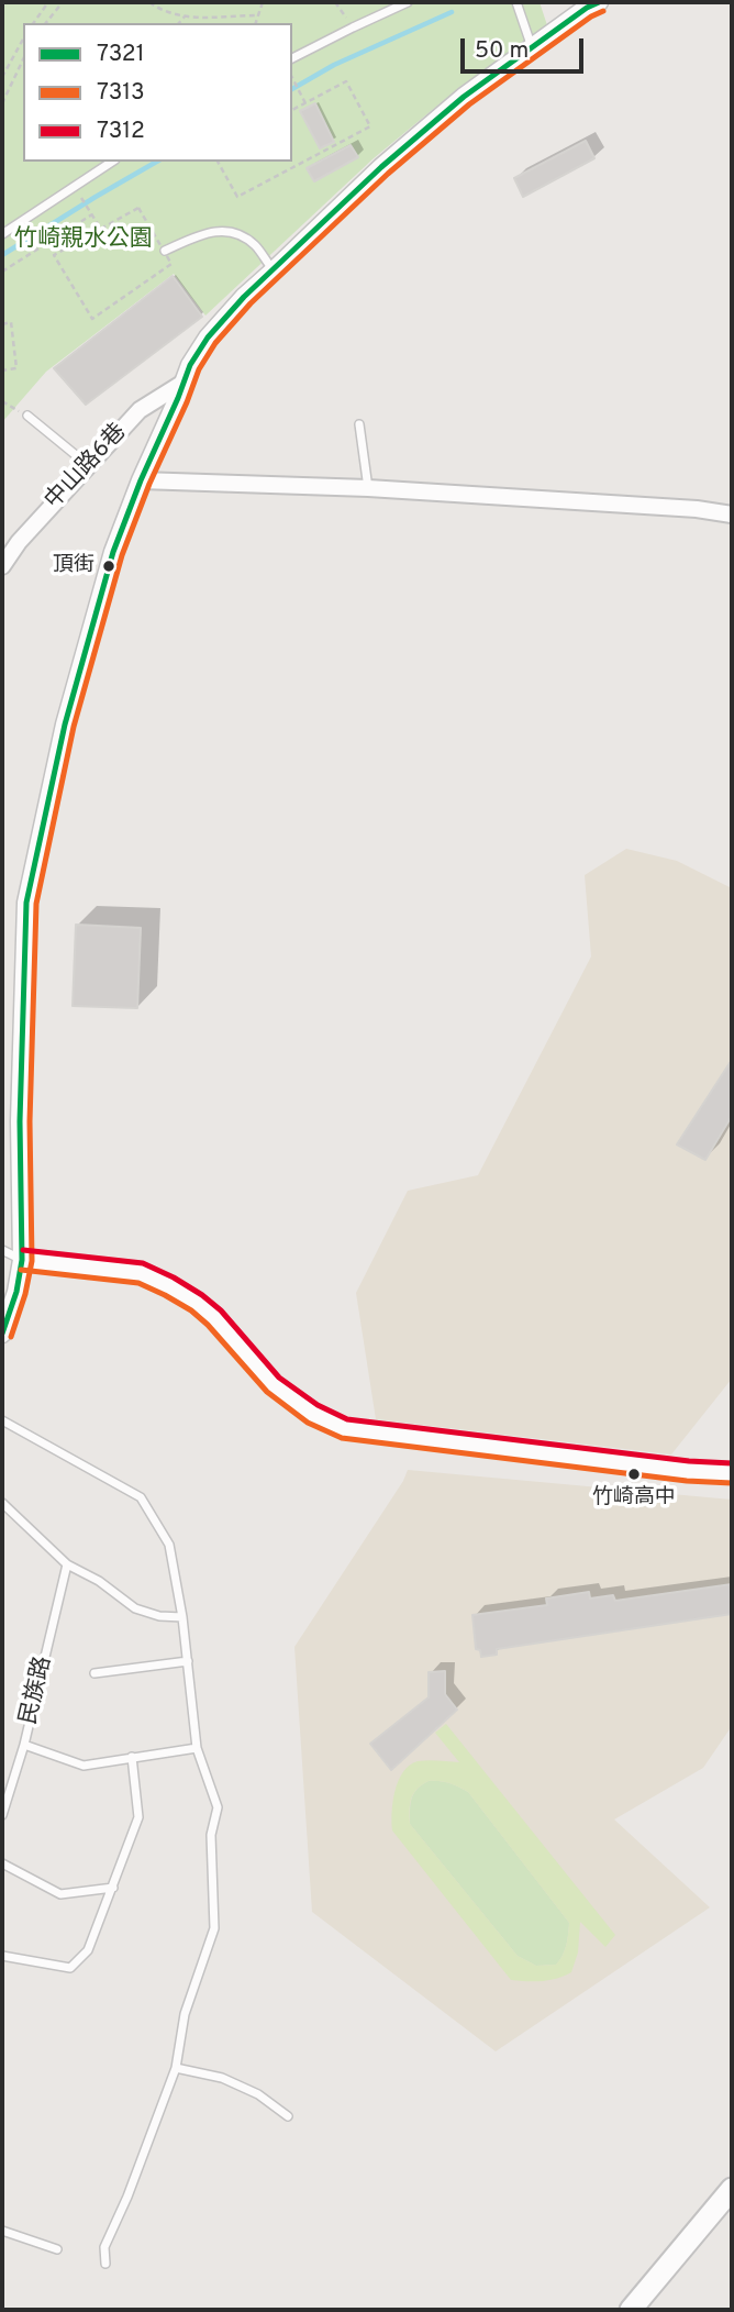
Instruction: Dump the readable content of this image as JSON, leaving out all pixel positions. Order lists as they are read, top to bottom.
{
  "streets": {
    "street": ["中山路6巷"],
    "lane": ["民族路"]
  },
  "parks": ["竹崎親水公園"],
  "places": ["頂街", "竹崎高中"],
  "lines": ["transit line 7321", "transit line 7313", "transit line 7312"],
  "legend": ["7321", "7313", "7312"],
  "scale_bar": "50 m"
}
